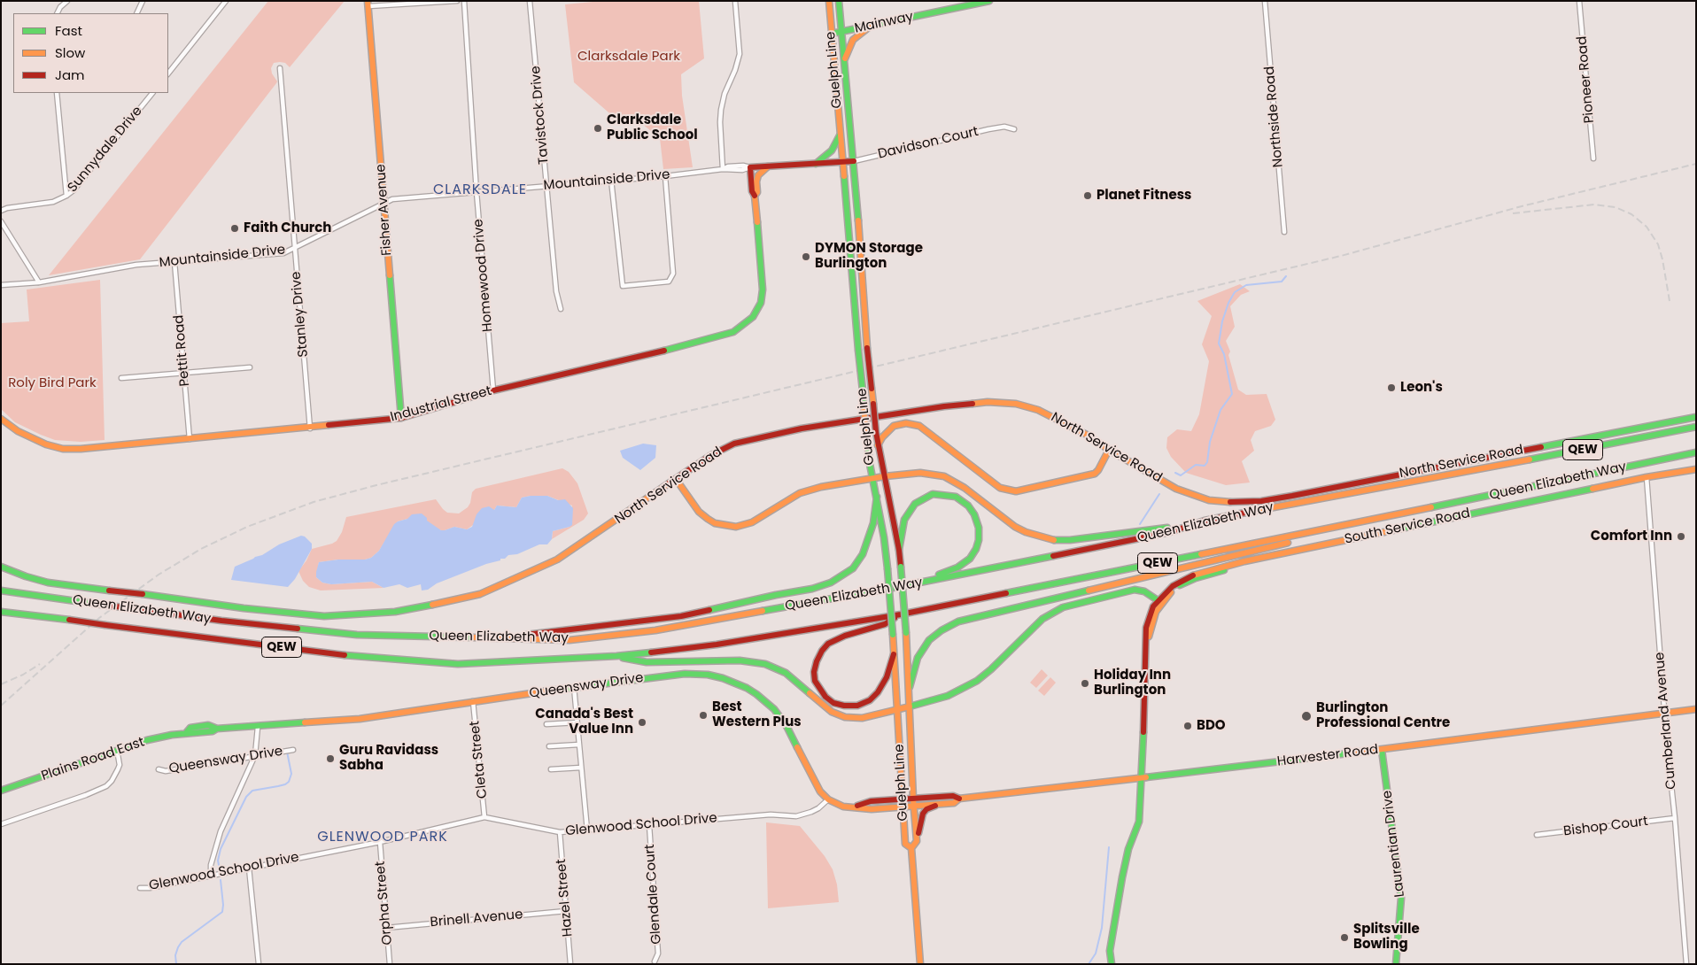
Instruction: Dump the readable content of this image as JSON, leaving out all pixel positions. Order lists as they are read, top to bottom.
{
  "streets": {
    "main road": [
      "Mainway",
      "Guelph Line",
      "Davidson Court",
      "Mountainside Drive",
      "Fisher Avenue",
      "Industrial Street",
      "North Service Road",
      "QEW",
      "Queen Elizabeth Way",
      "South Service Road",
      "Queensway Drive",
      "Harvester Road",
      "Plains Road East",
      "Laurentian Drive"
    ],
    "street": [
      "Pioneer Road",
      "Tavistock Drive",
      "Northside Road",
      "Sunnydale Drive",
      "Homewood Drive",
      "Stanley Drive",
      "Pettit Road",
      "Cumberland Avenue",
      "Cleta Street",
      "Glenwood School Drive",
      "Bishop Court",
      "Glendale Court",
      "Hazel Street",
      "Orpha Street",
      "Brinell Avenue"
    ]
  },
  "crossings": [
    ["Mainway", "Guelph Line"],
    ["Guelph Line", "Davidson Court"],
    ["Guelph Line", "Mountainside Drive"],
    ["Guelph Line", "Harvester Road"],
    ["Tavistock Drive", "Mountainside Drive"],
    ["Davidson Court", "Mountainside Drive"],
    ["Mountainside Drive", "Fisher Avenue"],
    ["Mountainside Drive", "Homewood Drive"],
    ["Mountainside Drive", "Stanley Drive"],
    ["Mountainside Drive", "Pettit Road"],
    ["Mountainside Drive", "Industrial Street"],
    ["Fisher Avenue", "Industrial Street"],
    ["Homewood Drive", "Industrial Street"],
    ["Stanley Drive", "Industrial Street"],
    ["Pettit Road", "Industrial Street"],
    ["South Service Road", "Cumberland Avenue"],
    ["South Service Road", "Harvester Road"],
    ["Queensway Drive", "Plains Road East"],
    ["Queensway Drive", "Cleta Street"],
    ["Queensway Drive", "Glenwood School Drive"],
    ["Cumberland Avenue", "Harvester Road"],
    ["Cumberland Avenue", "Bishop Court"],
    ["Harvester Road", "Laurentian Drive"],
    ["Cleta Street", "Glenwood School Drive"],
    ["Glenwood School Drive", "Glendale Court"],
    ["Glenwood School Drive", "Hazel Street"],
    ["Glenwood School Drive", "Orpha Street"],
    ["Hazel Street", "Brinell Avenue"],
    ["Orpha Street", "Brinell Avenue"]
  ],
  "districts": ["CLARKSDALE", "GLENWOOD PARK"],
  "parks": ["Clarksdale Park", "Roly Bird Park"],
  "places": [
    "Clarksdale Public School",
    "Planet Fitness",
    "Faith Church",
    "DYMON Storage Burlington",
    "Leon's",
    "Comfort Inn",
    "Holiday Inn Burlington",
    "Best Western Plus",
    "Burlington Professional Centre",
    "Canada's Best Value Inn",
    "BDO",
    "Guru Ravidass Sabha",
    "Splitsville Bowling"
  ],
  "legend": ["Fast", "Slow", "Jam"]
}
